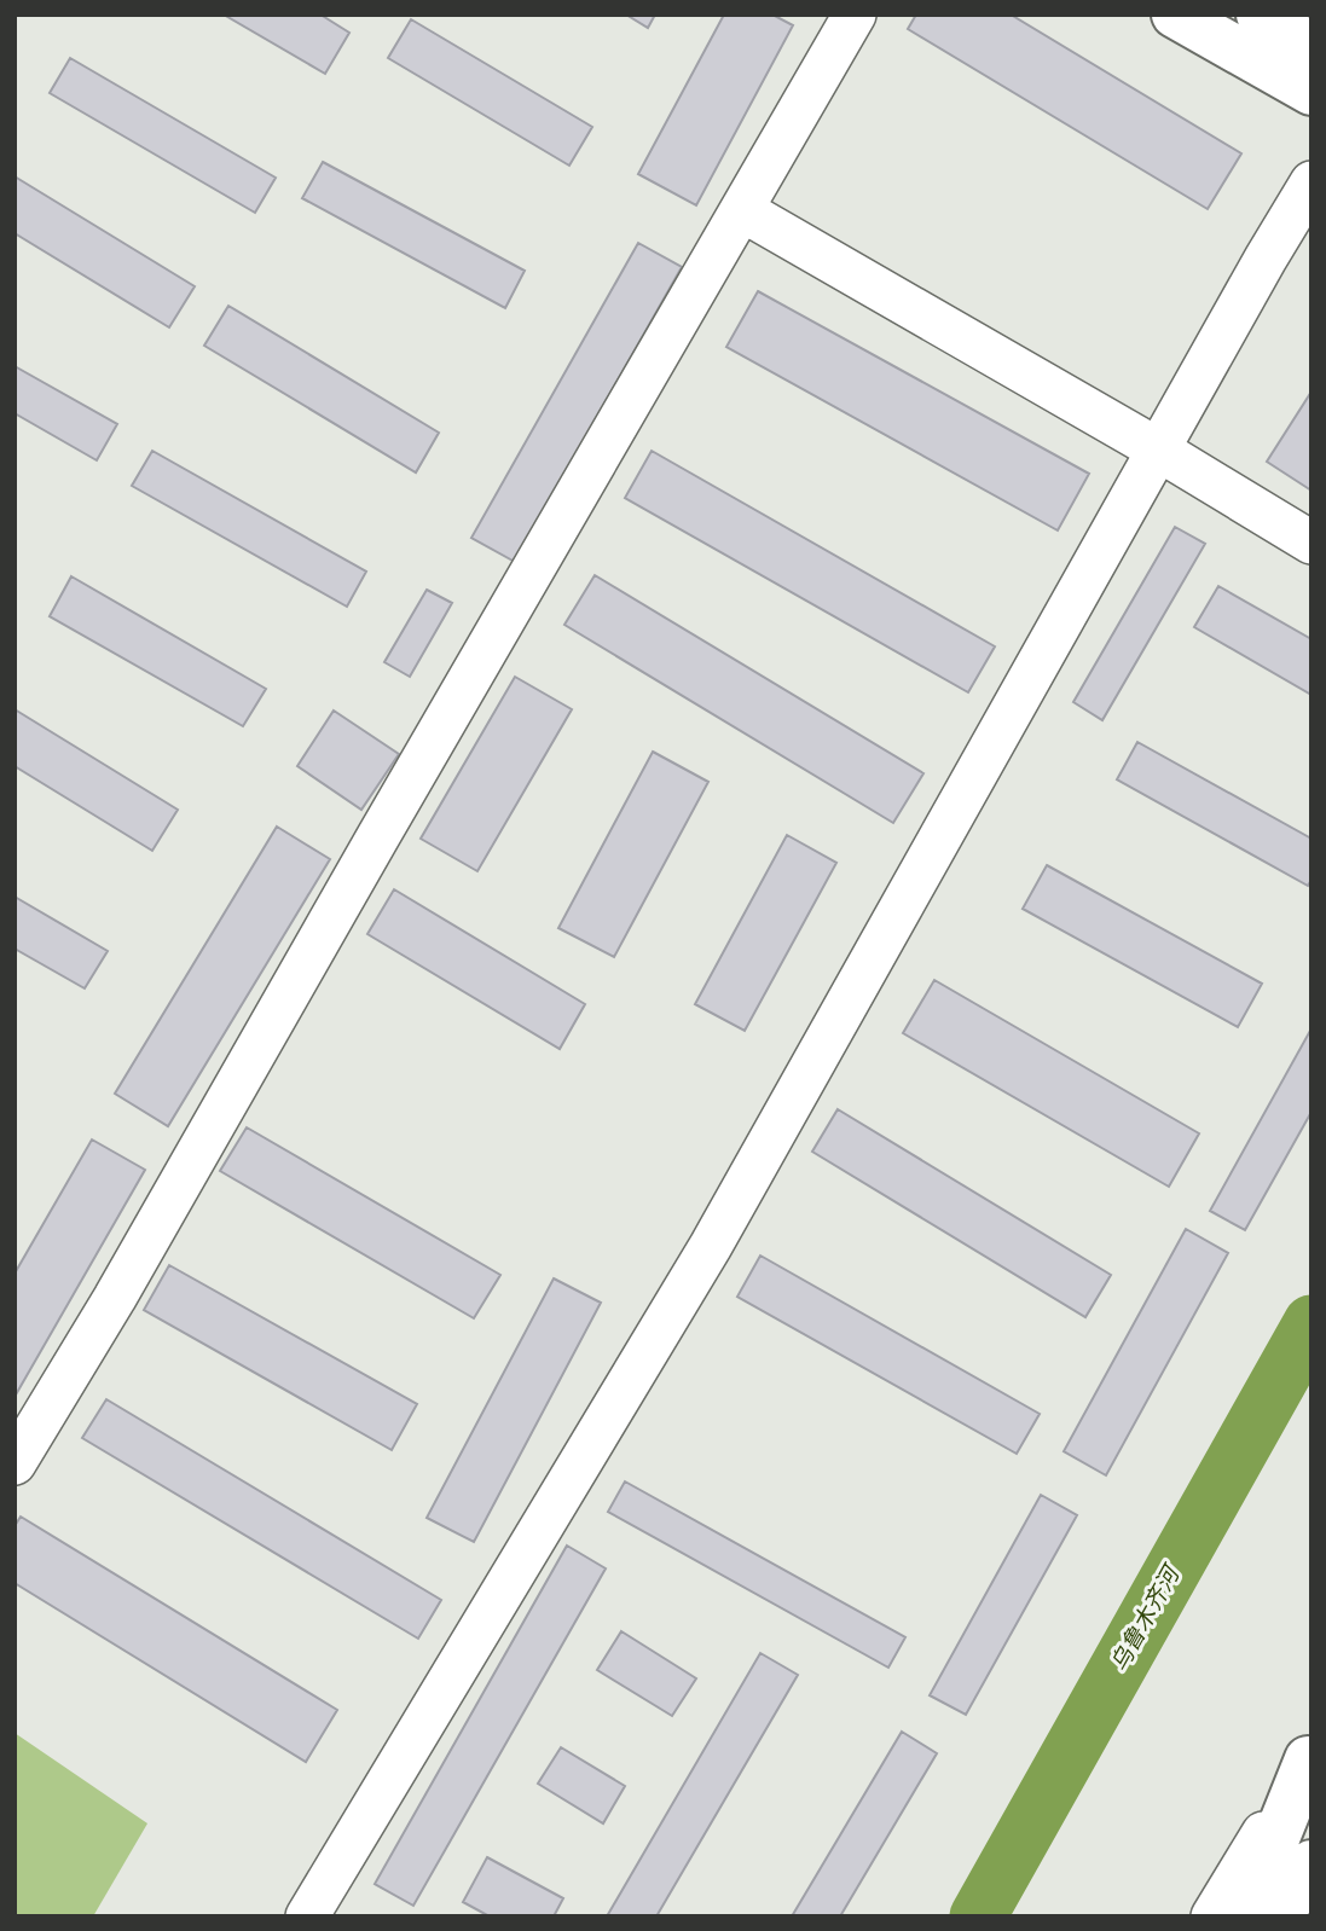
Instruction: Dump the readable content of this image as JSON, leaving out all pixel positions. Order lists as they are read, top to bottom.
{
  "water": ["乌鲁木齐河"]
}
